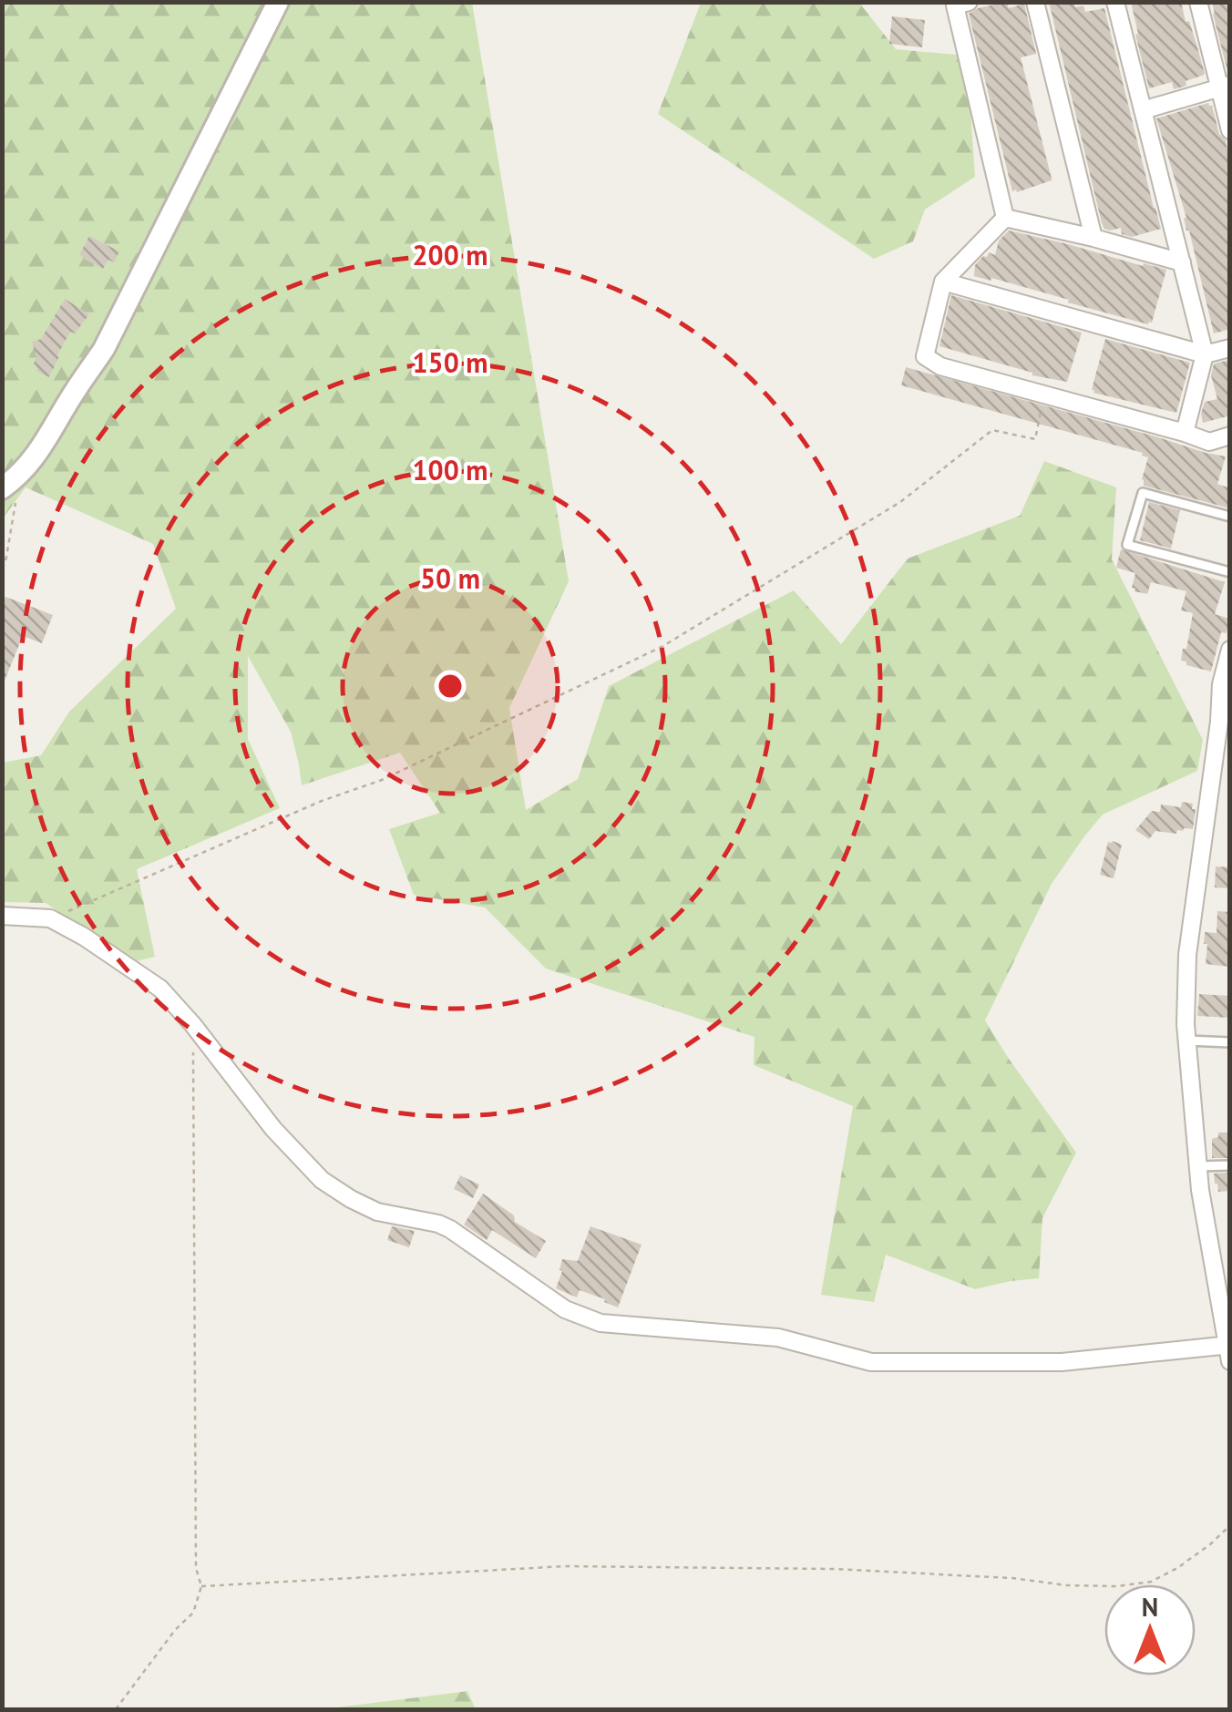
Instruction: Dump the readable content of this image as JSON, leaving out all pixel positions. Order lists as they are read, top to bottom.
{
  "north": "top",
  "rings": [
    "200 m",
    "150 m",
    "100 m",
    "50 m"
  ]
}
